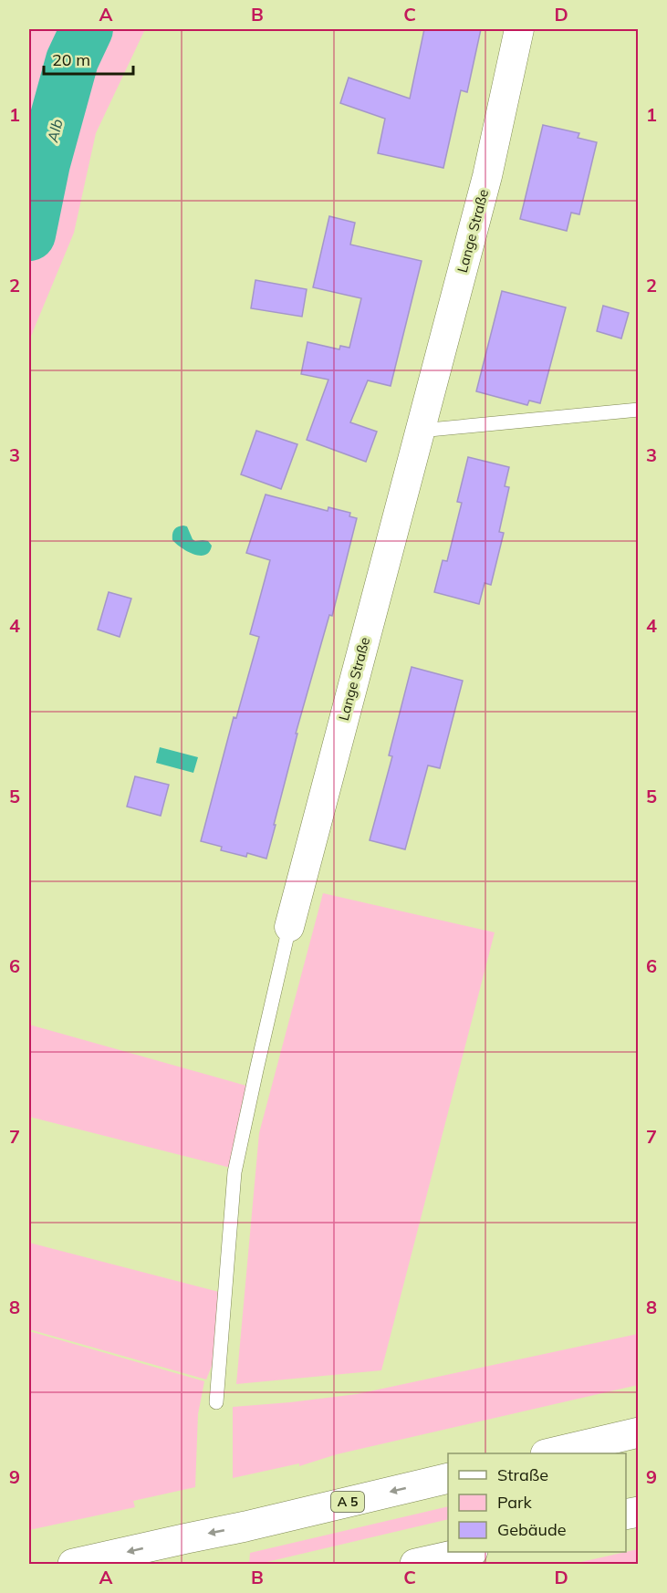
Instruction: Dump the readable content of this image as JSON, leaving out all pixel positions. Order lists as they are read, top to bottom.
{
  "streets": {
    "highway": ["A 5"],
    "street": ["Lange Straße"]
  },
  "water": ["Alb"],
  "legend": ["Straße", "Park", "Gebäude"],
  "scale_bar": "20 m",
  "grid": {
    "columns": [
      "A",
      "B",
      "C",
      "D"
    ],
    "rows": [
      "1",
      "2",
      "3",
      "4",
      "5",
      "6",
      "7",
      "8",
      "9"
    ]
  }
}
